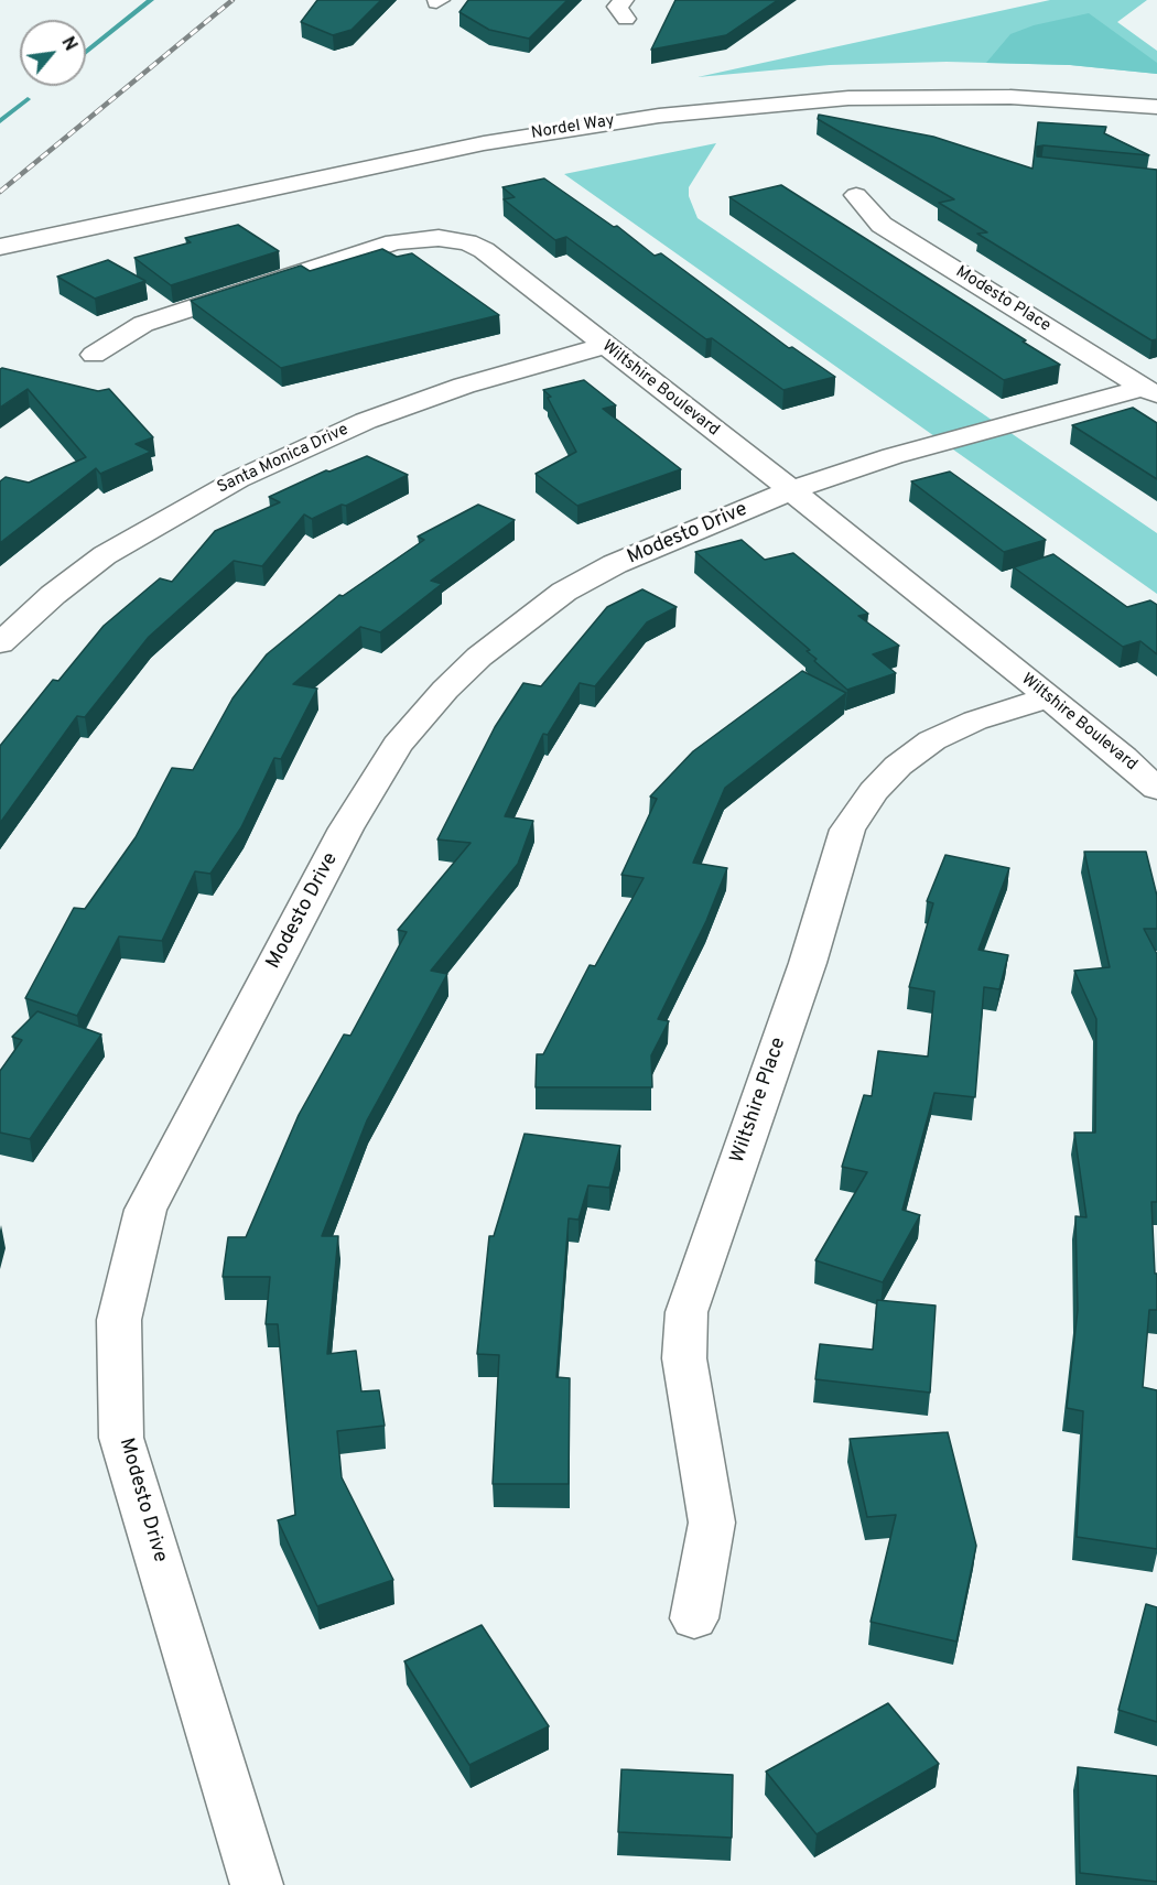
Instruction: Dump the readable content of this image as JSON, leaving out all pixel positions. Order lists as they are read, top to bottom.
{
  "streets": {
    "street": [
      "Nordel Way",
      "Modesto Place",
      "Wiltshire Boulevard",
      "Santa Monica Drive",
      "Modesto Drive",
      "Wiltshire Place"
    ]
  },
  "crossings": [
    ["Modesto Place", "Modesto Drive"],
    ["Wiltshire Boulevard", "Santa Monica Drive"],
    ["Wiltshire Boulevard", "Modesto Drive"],
    ["Wiltshire Boulevard", "Wiltshire Place"]
  ],
  "north": "top right"
}
